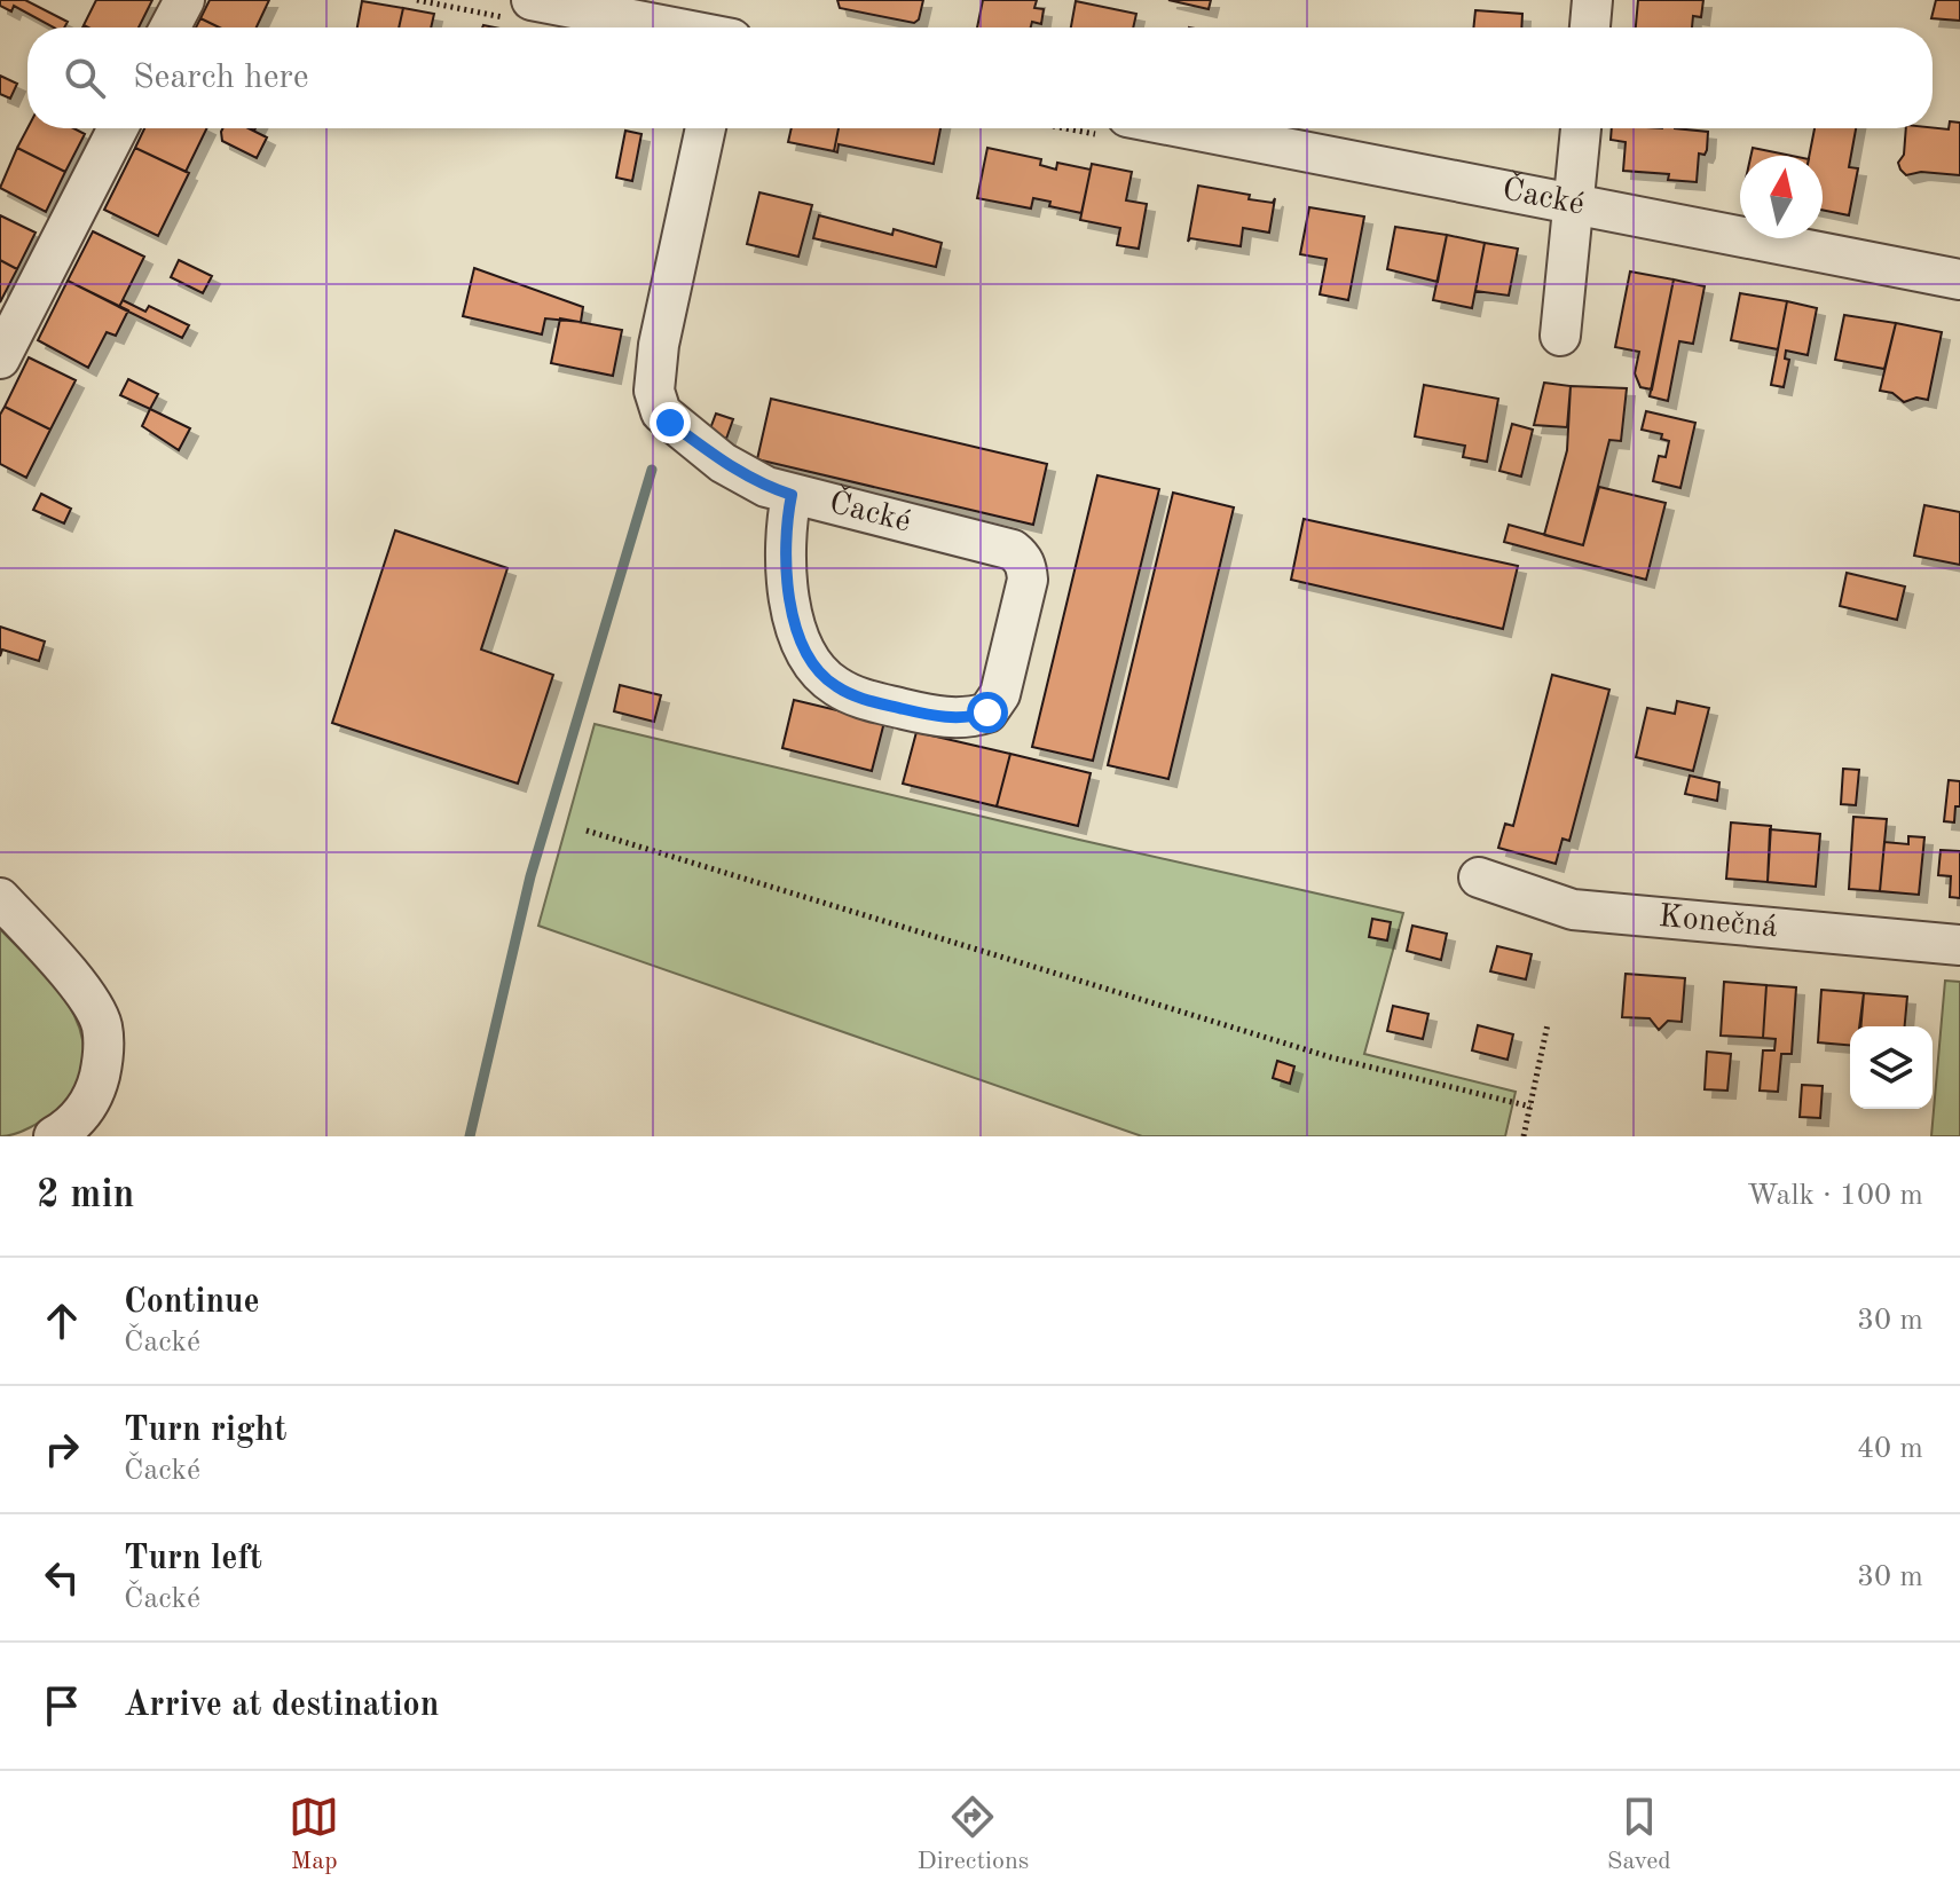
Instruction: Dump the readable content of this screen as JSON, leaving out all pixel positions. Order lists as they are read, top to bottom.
{
  "streets": {
    "street": ["Čacké", "Konečná"]
  },
  "north": "top",
  "page": {
    "search": "Search here",
    "heading": ["2 min", "Walk · 100 m"],
    "list": [
      ["Continue", "Čacké", "30 m"],
      ["Turn right", "Čacké", "40 m"],
      ["Turn left", "Čacké", "30 m"],
      "Arrive at destination"
    ],
    "nav": ["Map", "Directions", "Saved"]
  }
}
